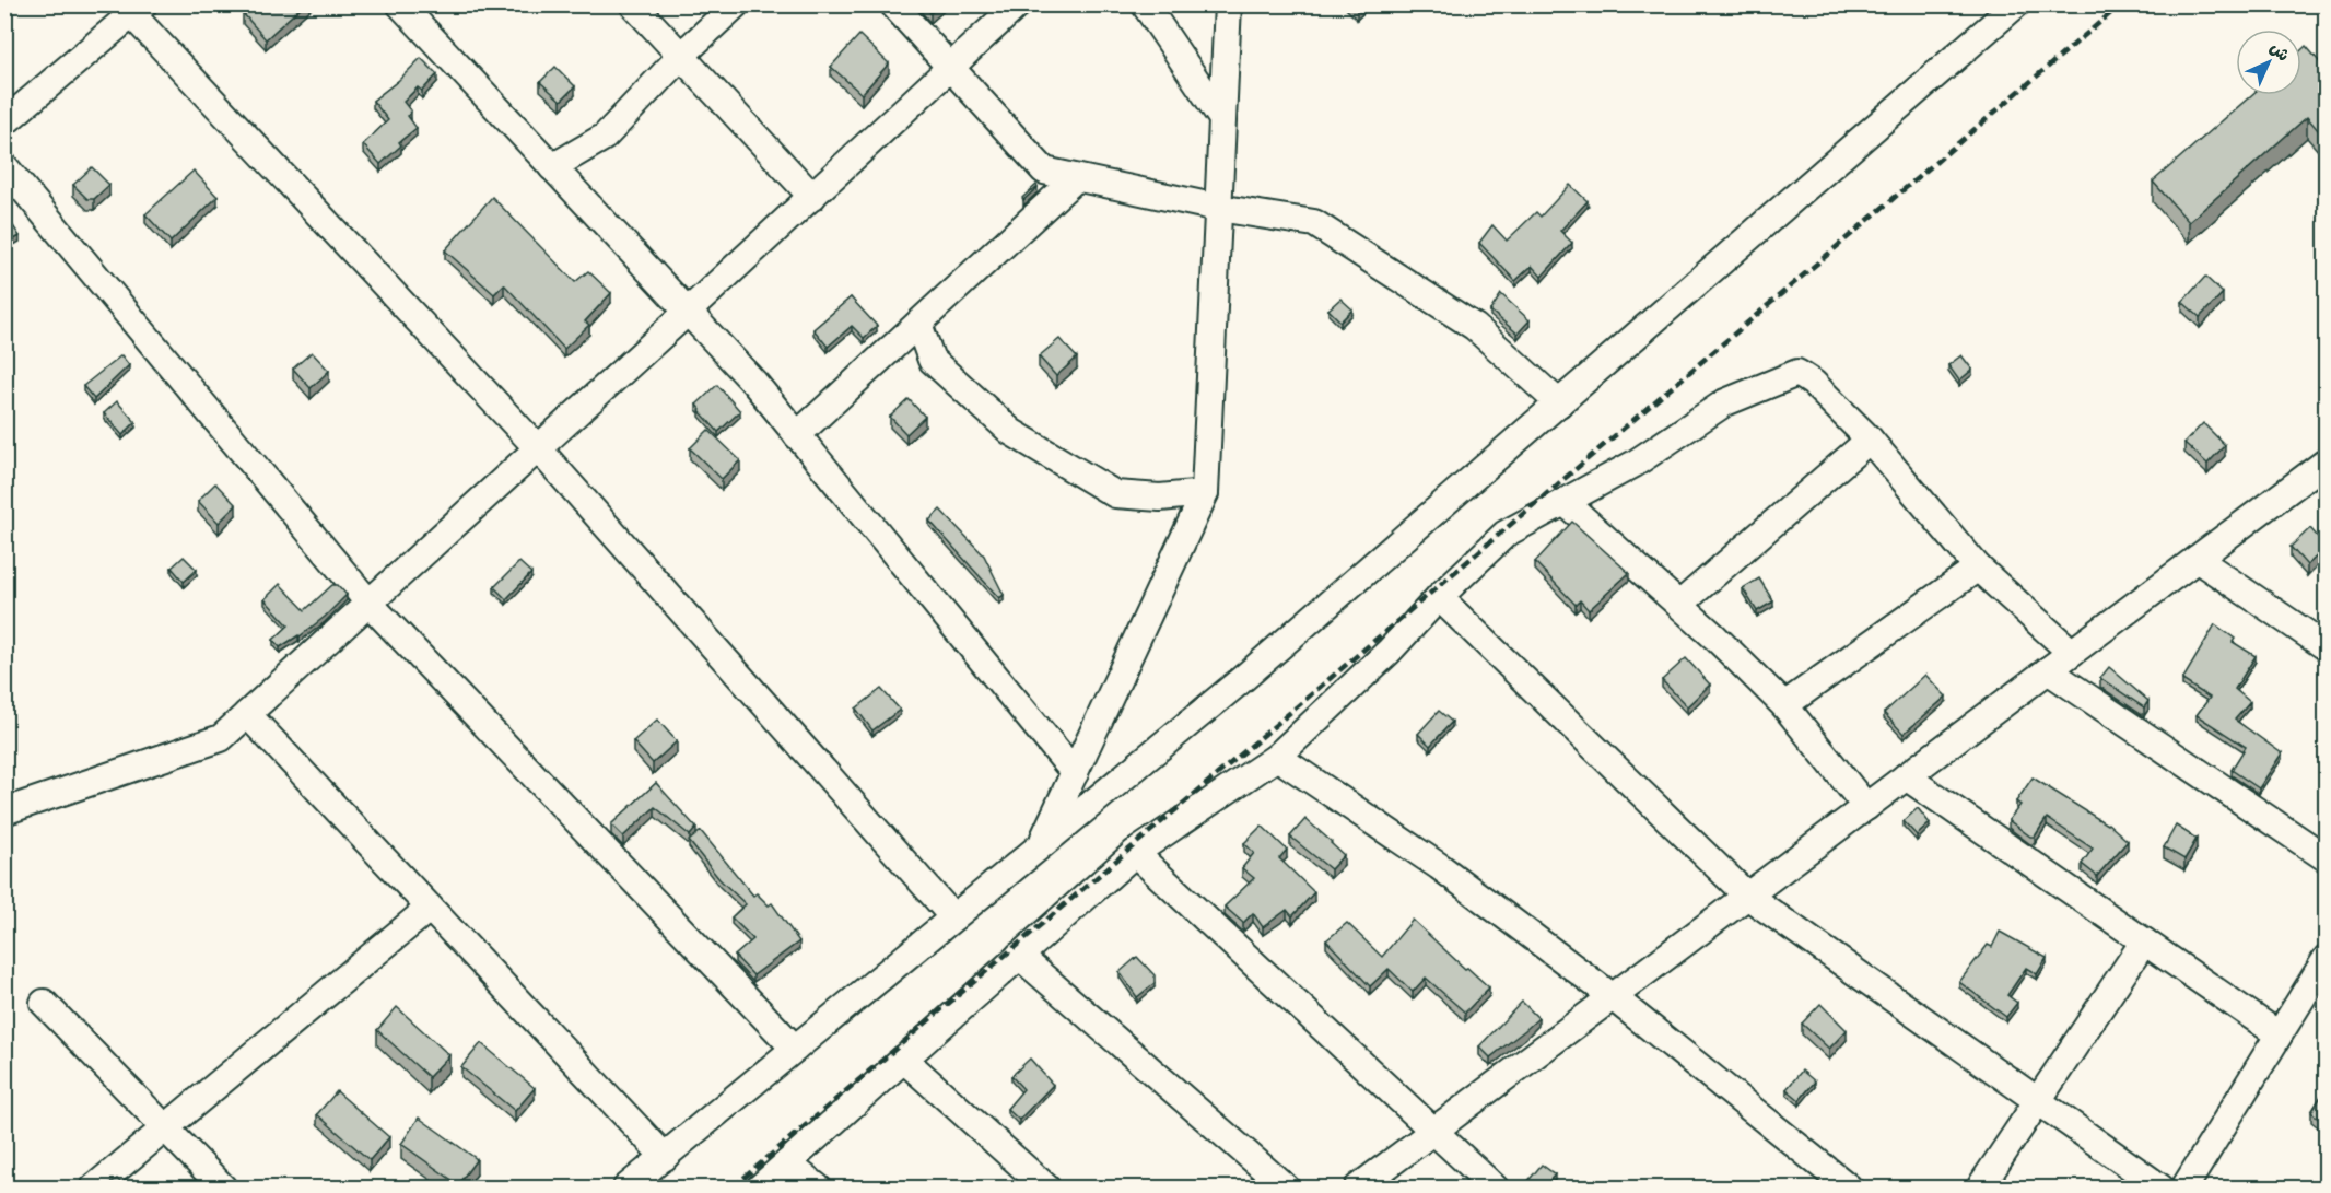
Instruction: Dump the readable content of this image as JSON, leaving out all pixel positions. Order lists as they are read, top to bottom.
{
  "north": "top right"
}
